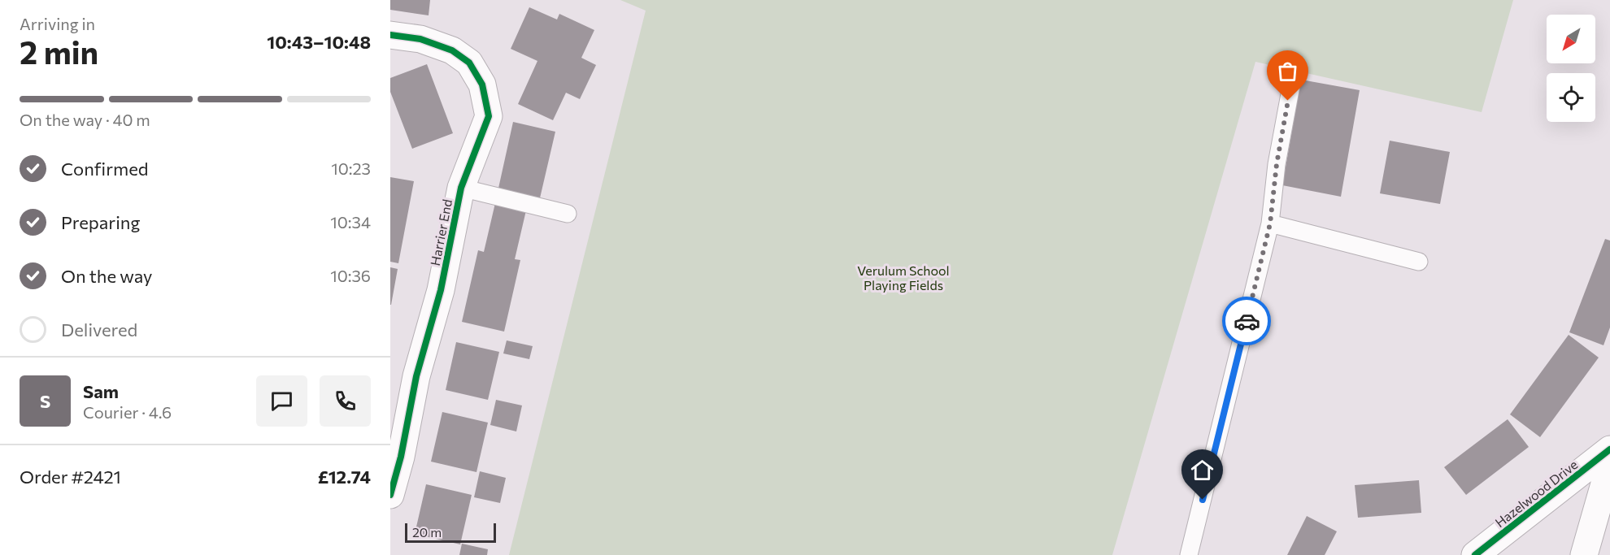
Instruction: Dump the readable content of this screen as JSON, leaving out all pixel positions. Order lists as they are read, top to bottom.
{
  "streets": {
    "street": ["Harrier End", "Hazelwood Drive"]
  },
  "parks": ["Verulum School Playing Fields"],
  "scale_bar": "20 m",
  "north": "bottom left",
  "page": {
    "heading": ["2 min", "Arriving in", "10:43–10:48"],
    "panel": [
      "Sam",
      "Courier · 4.6",
      "Order #2421",
      "£12.74"
    ],
    "bar": "On the way · 40 m",
    "list": [
      ["Confirmed", "10:23"],
      ["Preparing", "10:34"],
      ["On the way", "10:36"],
      "Delivered"
    ],
    "round": "S",
    "scale": "20 m"
  }
}
